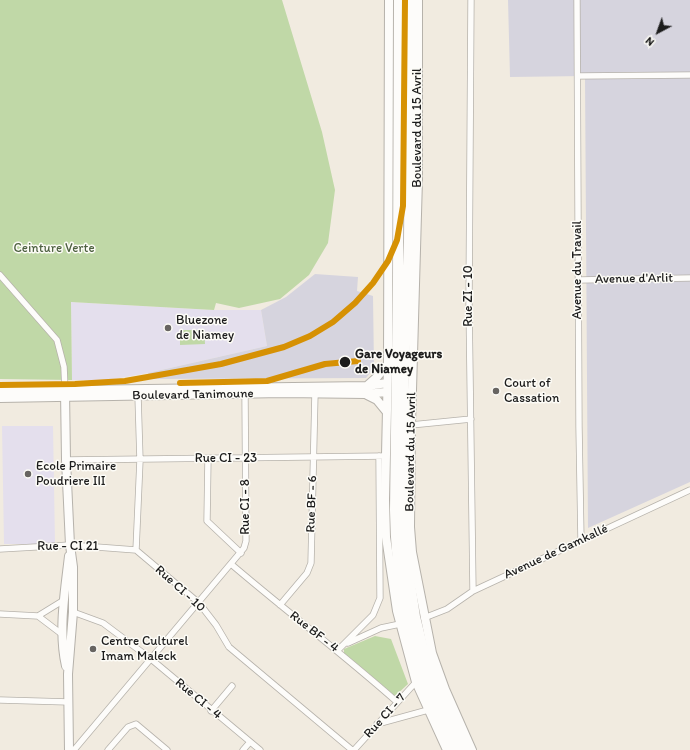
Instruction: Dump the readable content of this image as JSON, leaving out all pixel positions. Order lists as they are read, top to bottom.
{
  "streets": {
    "highway": ["Boulevard du 15 Avril"],
    "main road": ["Boulevard Tanimoune"],
    "street": [
      "Avenue du Travail",
      "Avenue d'Arlit",
      "Rue ZI - 10",
      "Rue CI - 23",
      "Rue BF - 6",
      "Rue CI - 8",
      "Rue - CI 21",
      "Avenue de Gamkallé",
      "Rue CI - 10",
      "Rue BF - 4",
      "Rue CI - 4",
      "Rue CI - 7"
    ]
  },
  "crossings": [
    ["Boulevard du 15 Avril", "Boulevard Tanimoune"],
    ["Boulevard du 15 Avril", "Rue CI - 23"],
    ["Boulevard du 15 Avril", "Avenue de Gamkallé"],
    ["Boulevard du 15 Avril", "Rue CI - 7"],
    ["Avenue du Travail", "Avenue d'Arlit"],
    ["Avenue du Travail", "Avenue de Gamkallé"],
    ["Rue ZI - 10", "Avenue de Gamkallé"],
    ["Boulevard Tanimoune", "Rue BF - 6"],
    ["Boulevard Tanimoune", "Rue CI - 8"],
    ["Rue CI - 23", "Rue BF - 6"],
    ["Rue CI - 23", "Rue CI - 8"],
    ["Rue BF - 6", "Rue BF - 4"],
    ["Rue CI - 8", "Rue CI - 10"],
    ["Rue CI - 8", "Rue BF - 4"],
    ["Rue CI - 8", "Rue CI - 4"],
    ["Rue - CI 21", "Rue CI - 10"],
    ["Rue CI - 10", "Rue CI - 7"],
    ["Rue BF - 4", "Rue CI - 7"]
  ],
  "parks": ["Ceinture Verte"],
  "places": [
    "Bluezone de Niamey",
    "Gare Voyageurs de Niamey",
    "Court of Cassation",
    "Ecole Primaire Poudriere III",
    "Centre Culturel Imam Maleck"
  ],
  "north": "bottom left"
}
